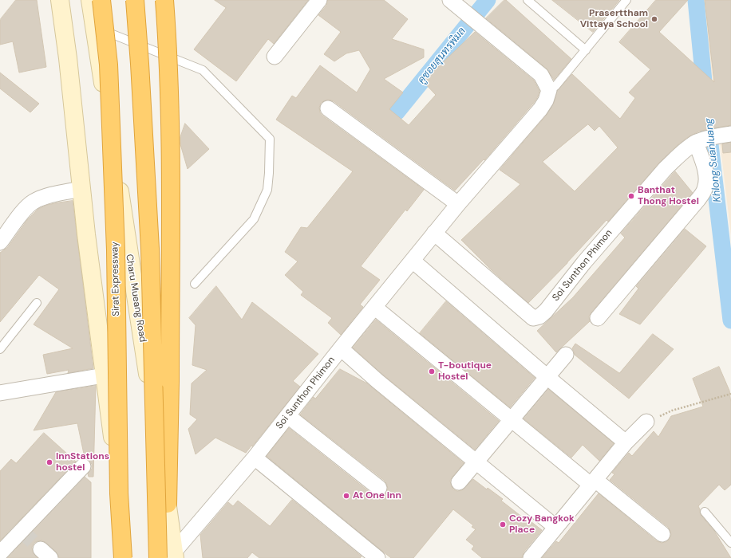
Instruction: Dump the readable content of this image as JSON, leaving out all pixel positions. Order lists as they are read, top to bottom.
{
  "streets": {
    "highway": ["Sirat Expressway"],
    "main road": ["Charu Mueang Road"],
    "street": ["Soi Sunthon Phimon"]
  },
  "crossings": [
    ["Soi Sunthon Phimon", "Charu Mueang Road"]
  ],
  "water": ["คูซอยสุนทรพิมล", "Khlong Suanluang"],
  "places": [
    "Praserttham Vittaya School",
    "Banthat Thong Hostel",
    "T-boutique Hostel",
    "InnStations hostel",
    "At One inn",
    "Cozy Bangkok Place"
  ]
}
